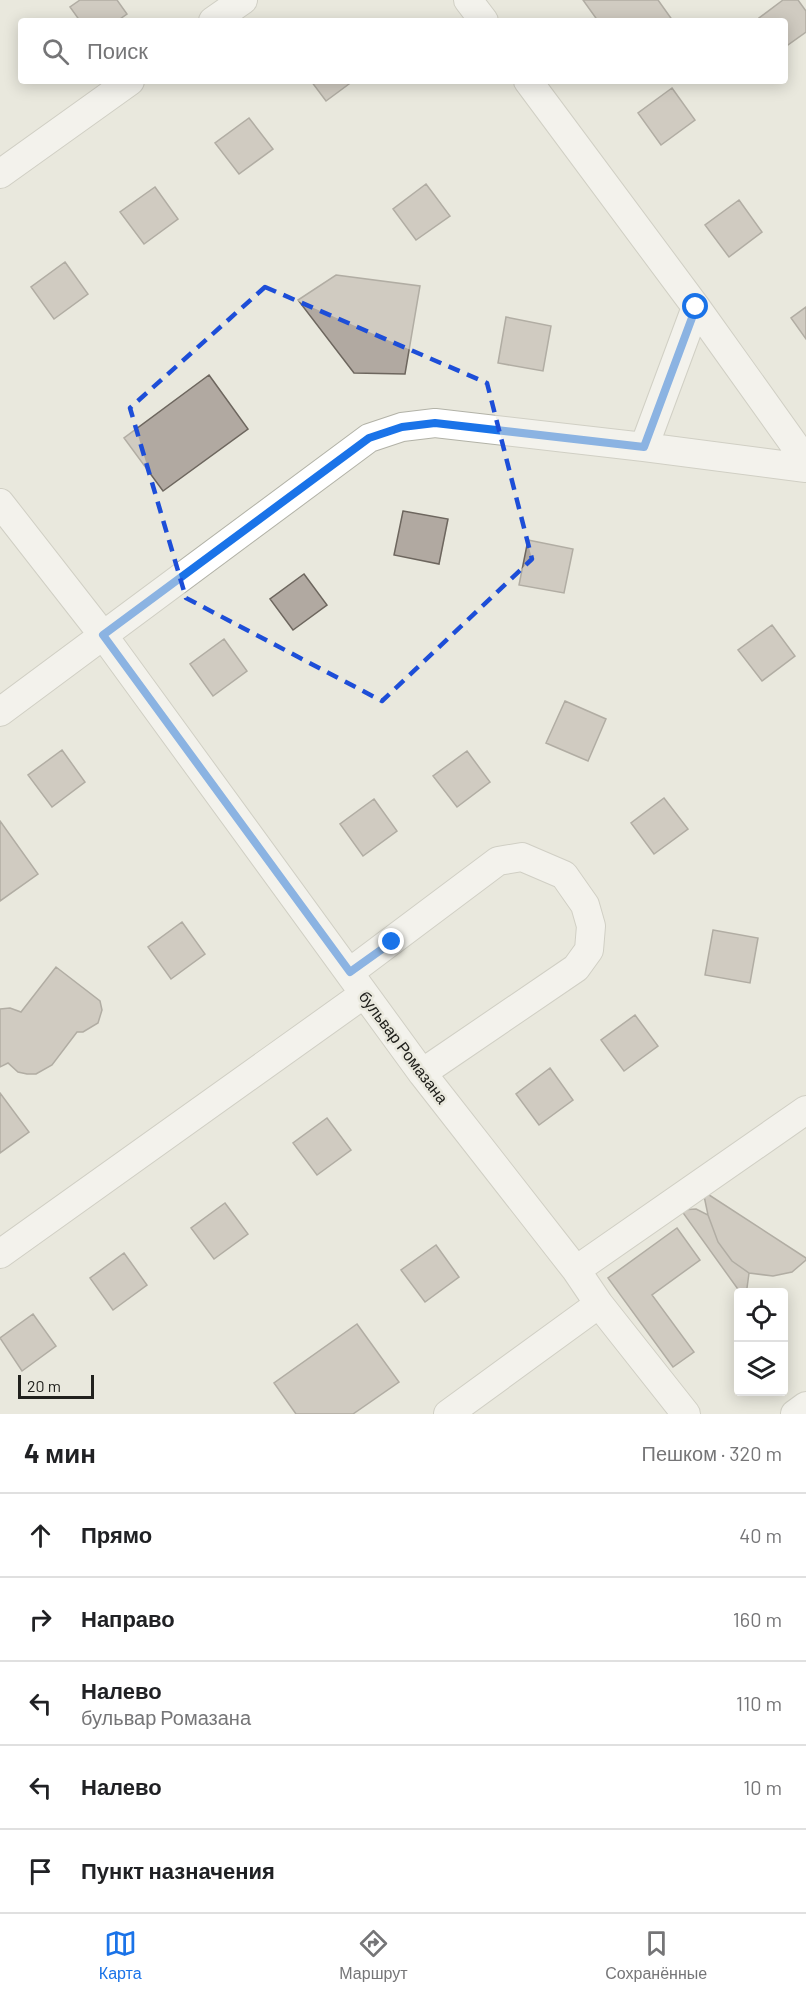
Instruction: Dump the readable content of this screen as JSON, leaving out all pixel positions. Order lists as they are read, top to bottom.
{
  "streets": {
    "street": ["бульвар Ромазана"]
  },
  "scale_bar": "20 m",
  "page": {
    "search": "Поиск",
    "scale": "20 m",
    "heading": ["4 мин", "Пешком · 320 m"],
    "list": [
      ["Прямо", "40 m"],
      ["Направо", "160 m"],
      ["Налево", "бульвар Ромазана", "110 m"],
      ["Налево", "10 m"],
      "Пункт назначения"
    ],
    "nav": ["Карта", "Маршрут", "Сохранённые"]
  }
}
